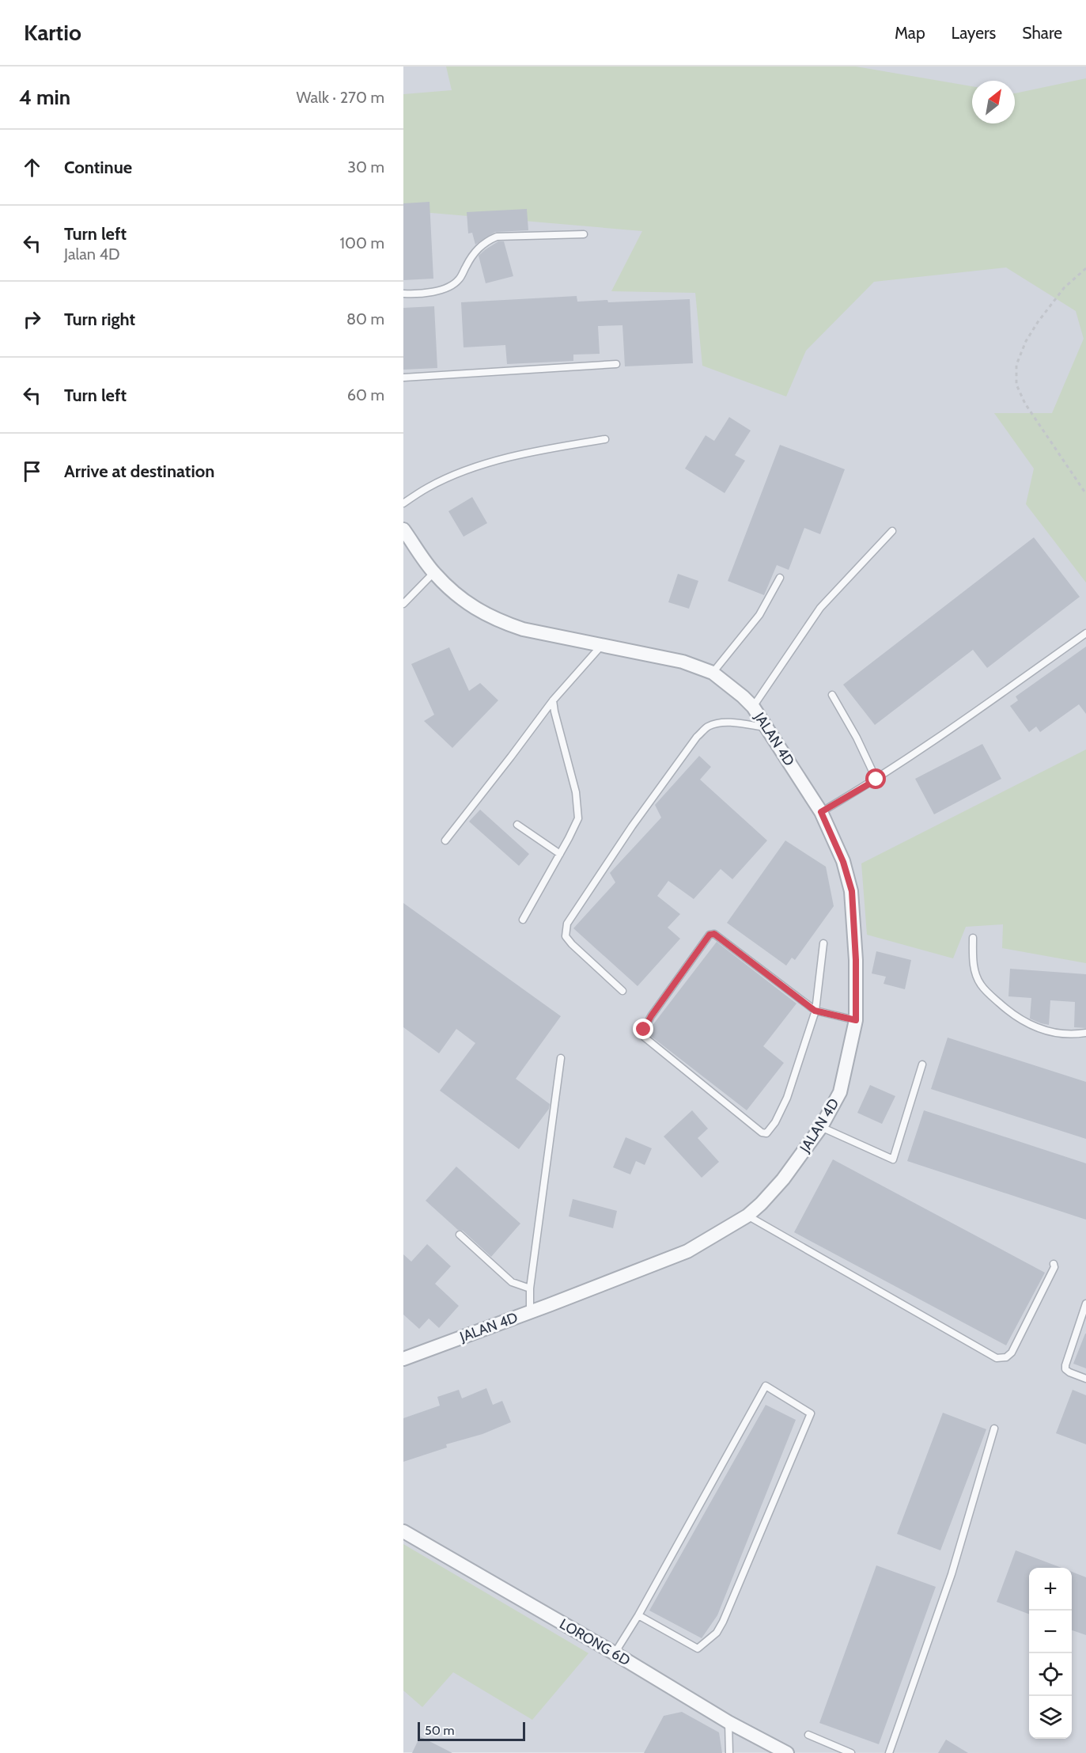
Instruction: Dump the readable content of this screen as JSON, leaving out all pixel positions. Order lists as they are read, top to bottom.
{
  "streets": {
    "street": ["JALAN 4D", "LORONG 6D"]
  },
  "scale_bar": "50 m",
  "north": "top right",
  "page": {
    "header": "Kartio",
    "nav": ["Map", "Layers", "Share"],
    "heading": ["4 min", "Walk · 270 m"],
    "list": [
      ["Continue", "30 m"],
      ["Turn left", "Jalan 4D", "100 m"],
      ["Turn right", "80 m"],
      ["Turn left", "60 m"],
      "Arrive at destination"
    ],
    "map_buttons": ["+", "−"],
    "scale": "50 m"
  }
}
